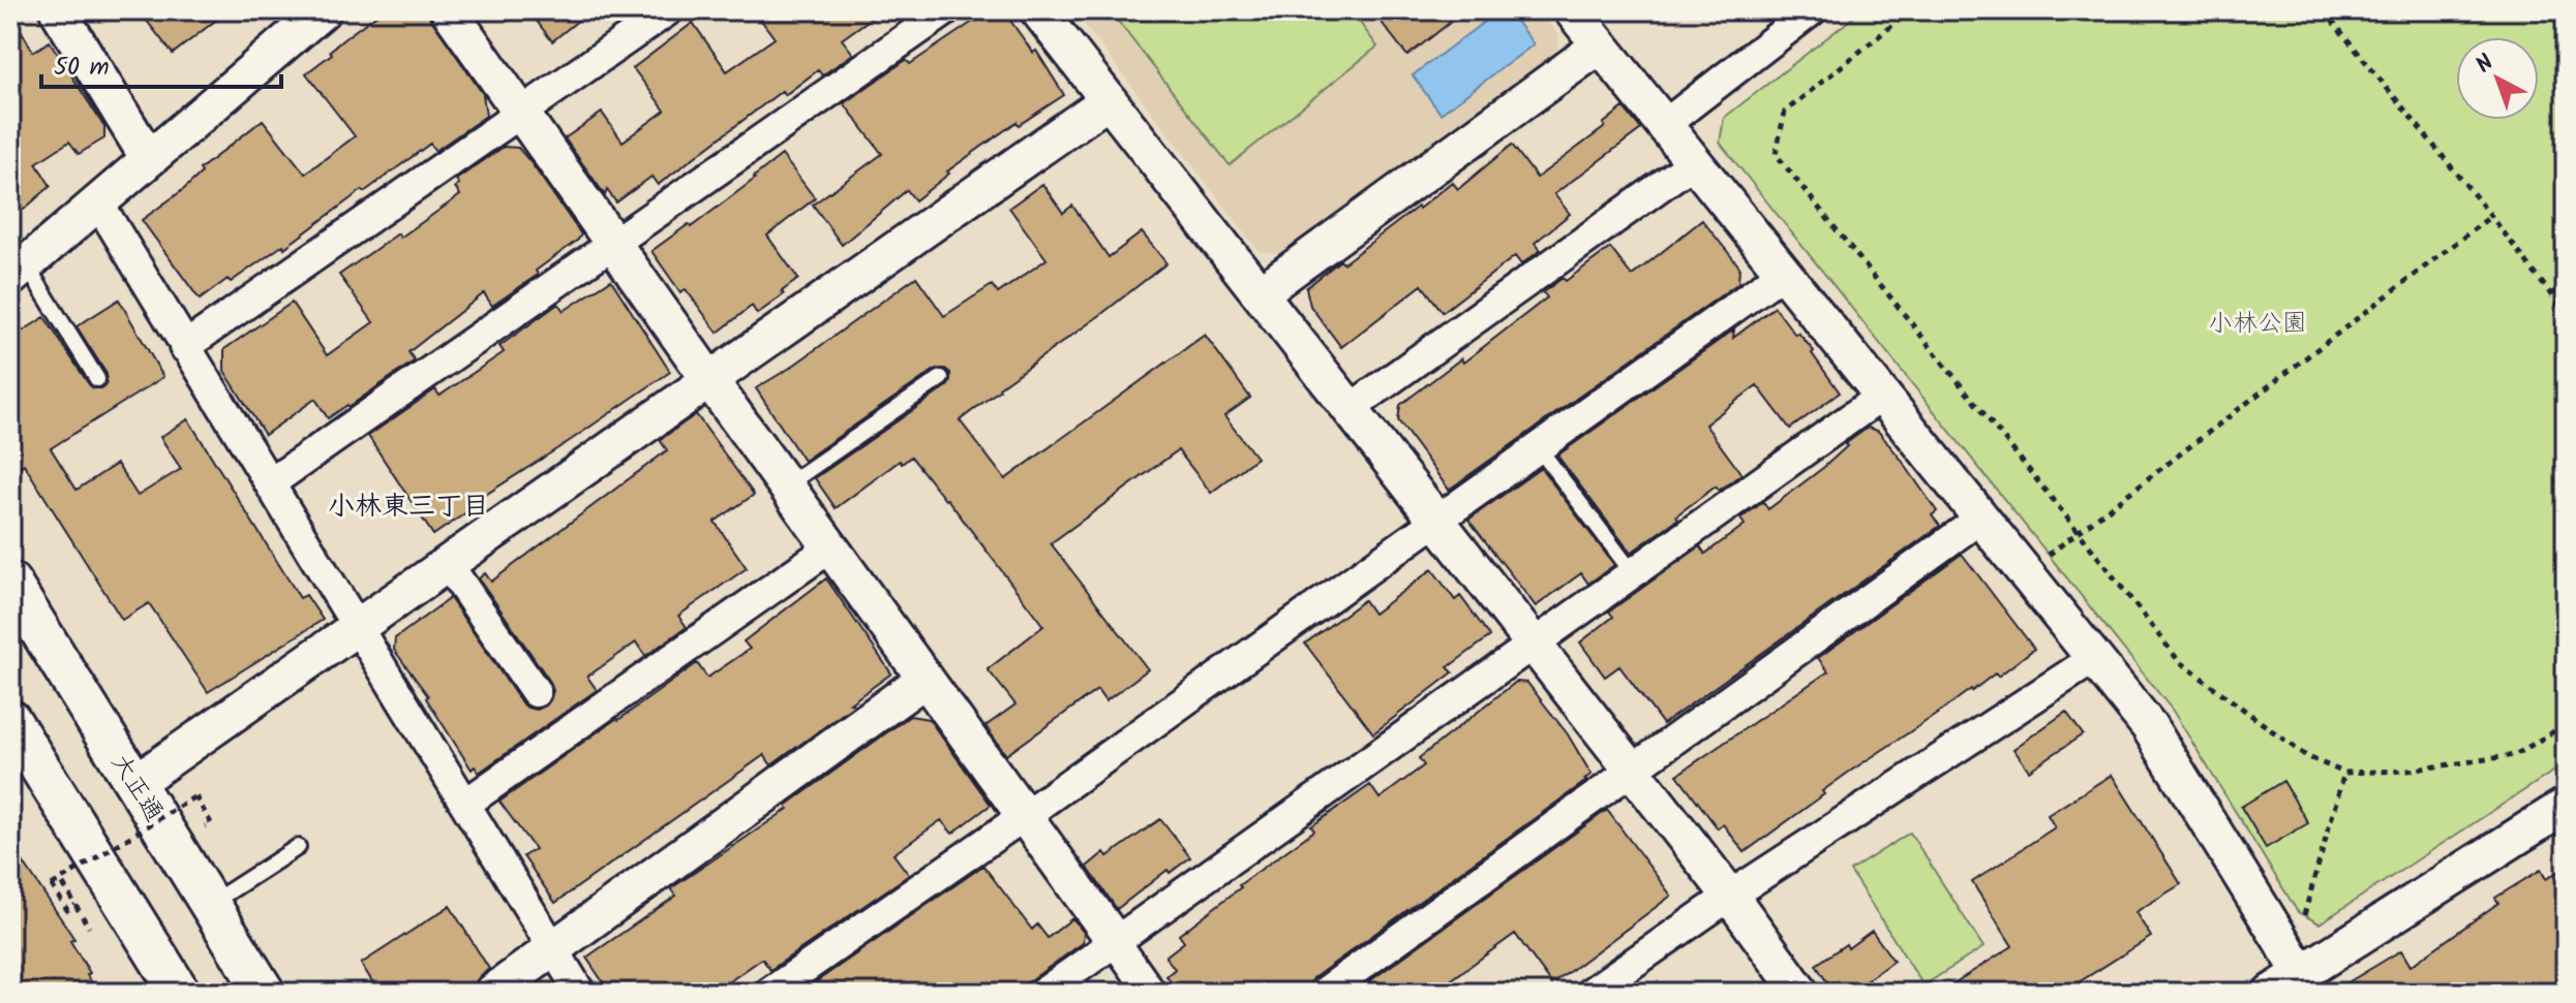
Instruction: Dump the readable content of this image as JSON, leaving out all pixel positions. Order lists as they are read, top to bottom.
{
  "streets": {
    "main road": ["大正通"]
  },
  "districts": ["小林東三丁目"],
  "parks": ["小林公園"],
  "scale_bar": "50 m",
  "north": "top left"
}
